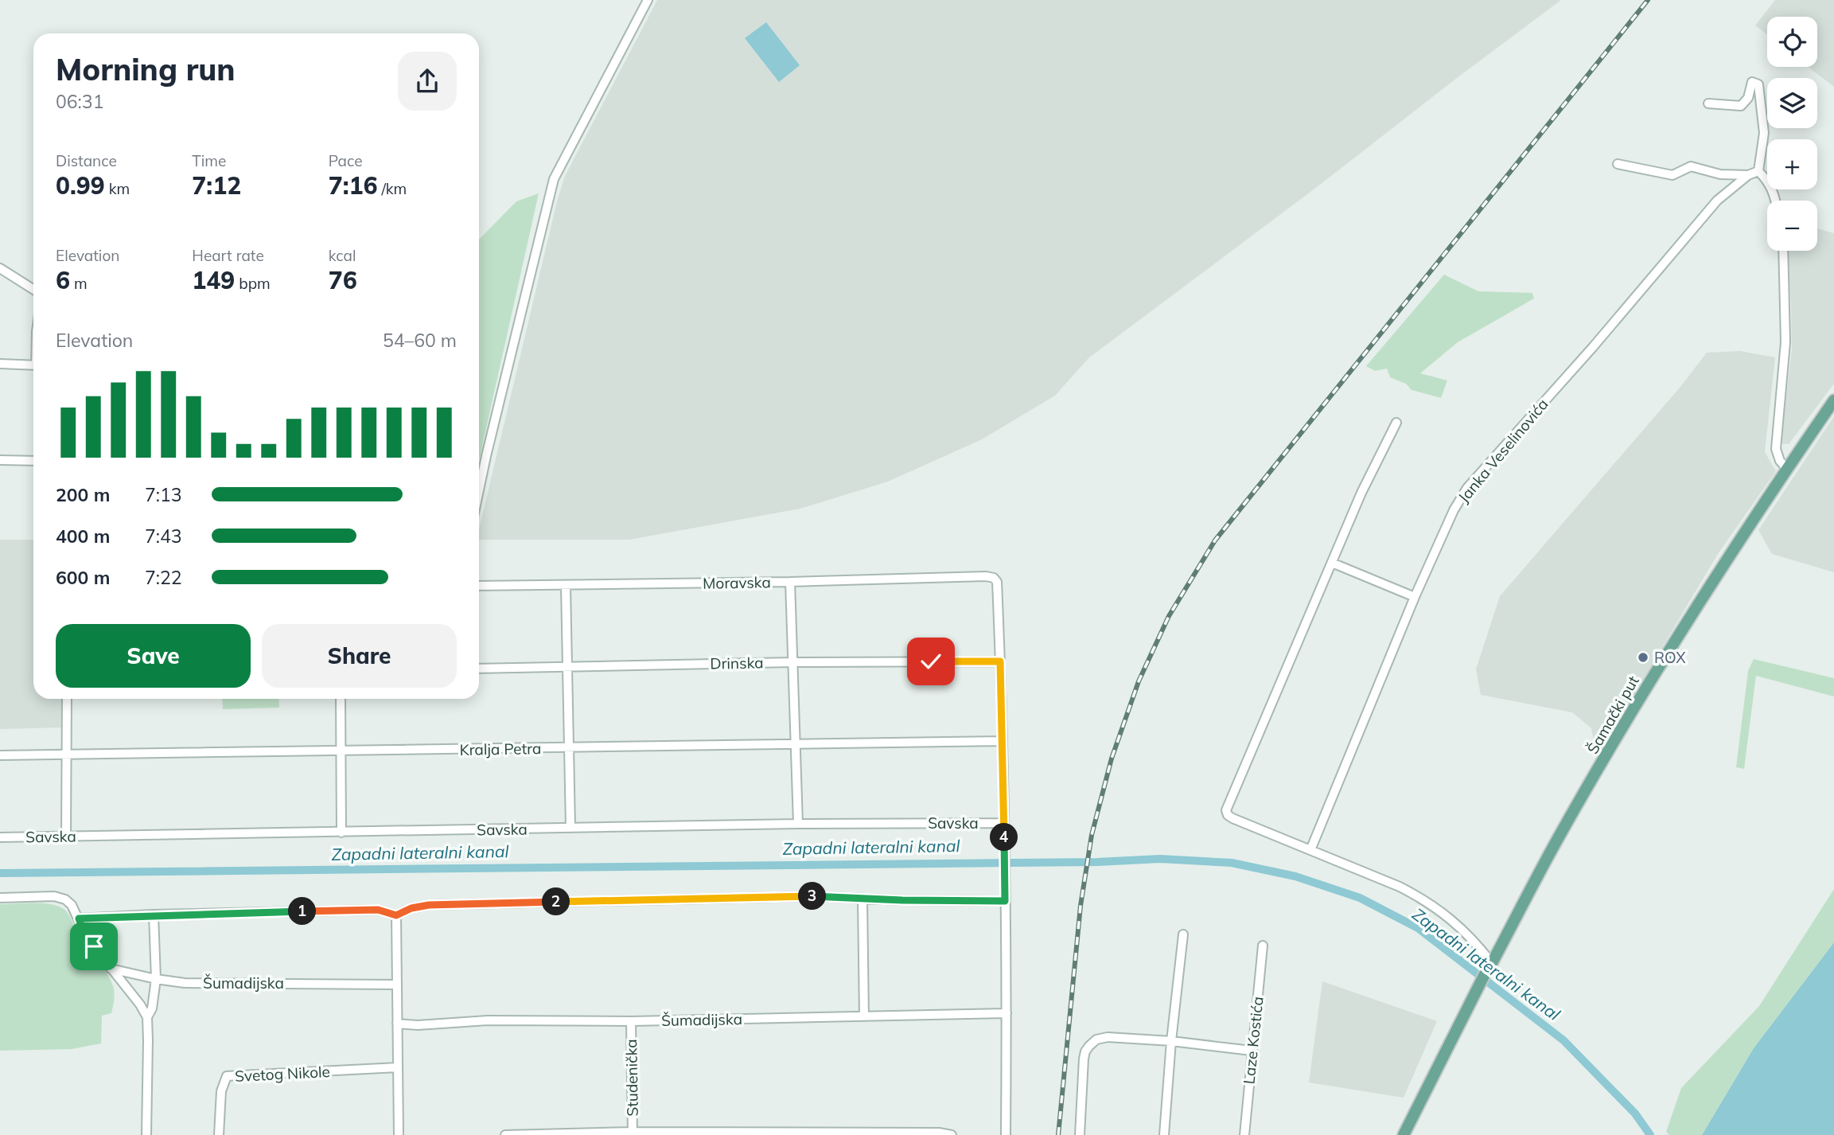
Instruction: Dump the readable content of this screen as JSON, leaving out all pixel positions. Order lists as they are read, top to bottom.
{
  "streets": {
    "main road": ["Šamački put"],
    "street": [
      "Janka Veselinovića",
      "Moravska",
      "Drinska",
      "Kralja Petra",
      "Savska",
      "Šumadijska",
      "Laze Kostića",
      "Svetog Nikole",
      "Studenička"
    ]
  },
  "crossings": [
    ["Moravska", "Drinska"],
    ["Šumadijska", "Studenička"]
  ],
  "water": ["Zapadni lateralni kanal"],
  "places": ["ROX"],
  "page": {
    "map_buttons": ["+", "−"],
    "heading": ["Morning run", "06:31"],
    "stats": [
      ["Distance", "0.99 km"],
      ["Time", "7:12"],
      ["Pace", "7:16 /km"],
      ["Elevation", "6 m"],
      ["Heart rate", "149 bpm"],
      ["kcal", "76"]
    ],
    "chart": ["Elevation", "54–60 m"],
    "list": [
      {
        "name": "200 m",
        "note": "7:13"
      },
      {
        "name": "400 m",
        "note": "7:43"
      },
      {
        "name": "600 m",
        "note": "7:22"
      }
    ],
    "buttons": ["Save", "Share"],
    "pins": [
      "4",
      "3",
      "2",
      "1"
    ]
  }
}
